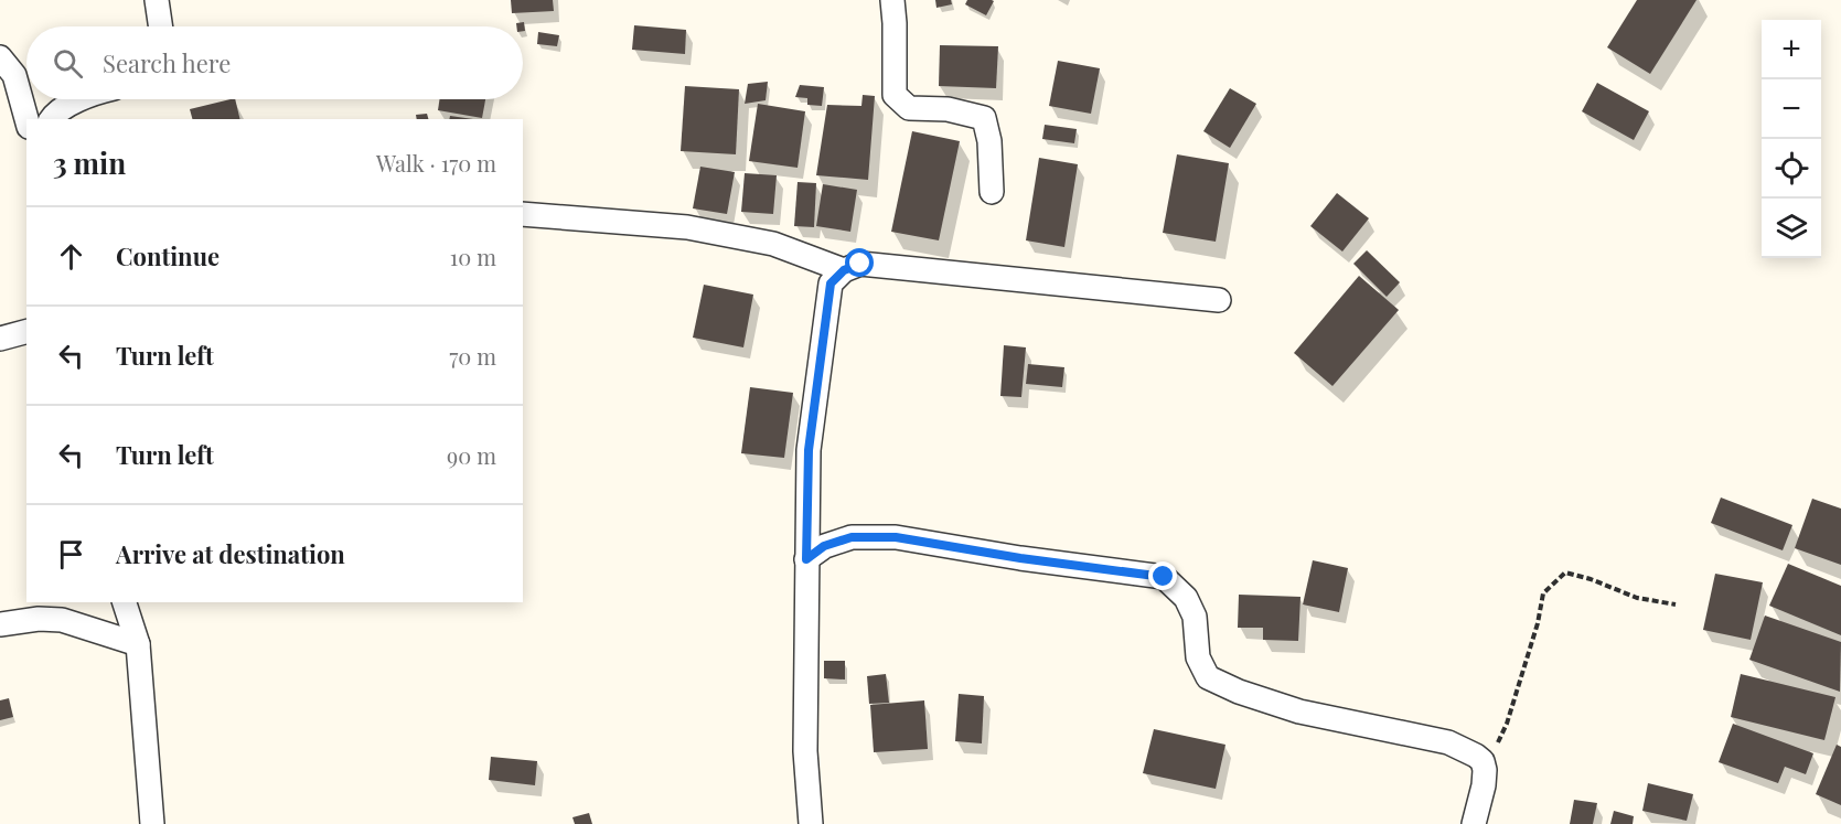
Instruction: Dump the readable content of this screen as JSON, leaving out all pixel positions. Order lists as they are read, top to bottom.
{
  "page": {
    "map_buttons": ["+", "−"],
    "search": "Search here",
    "heading": ["3 min", "Walk · 170 m"],
    "list": [
      ["Continue", "10 m"],
      ["Turn left", "70 m"],
      ["Turn left", "90 m"],
      "Arrive at destination"
    ]
  }
}
